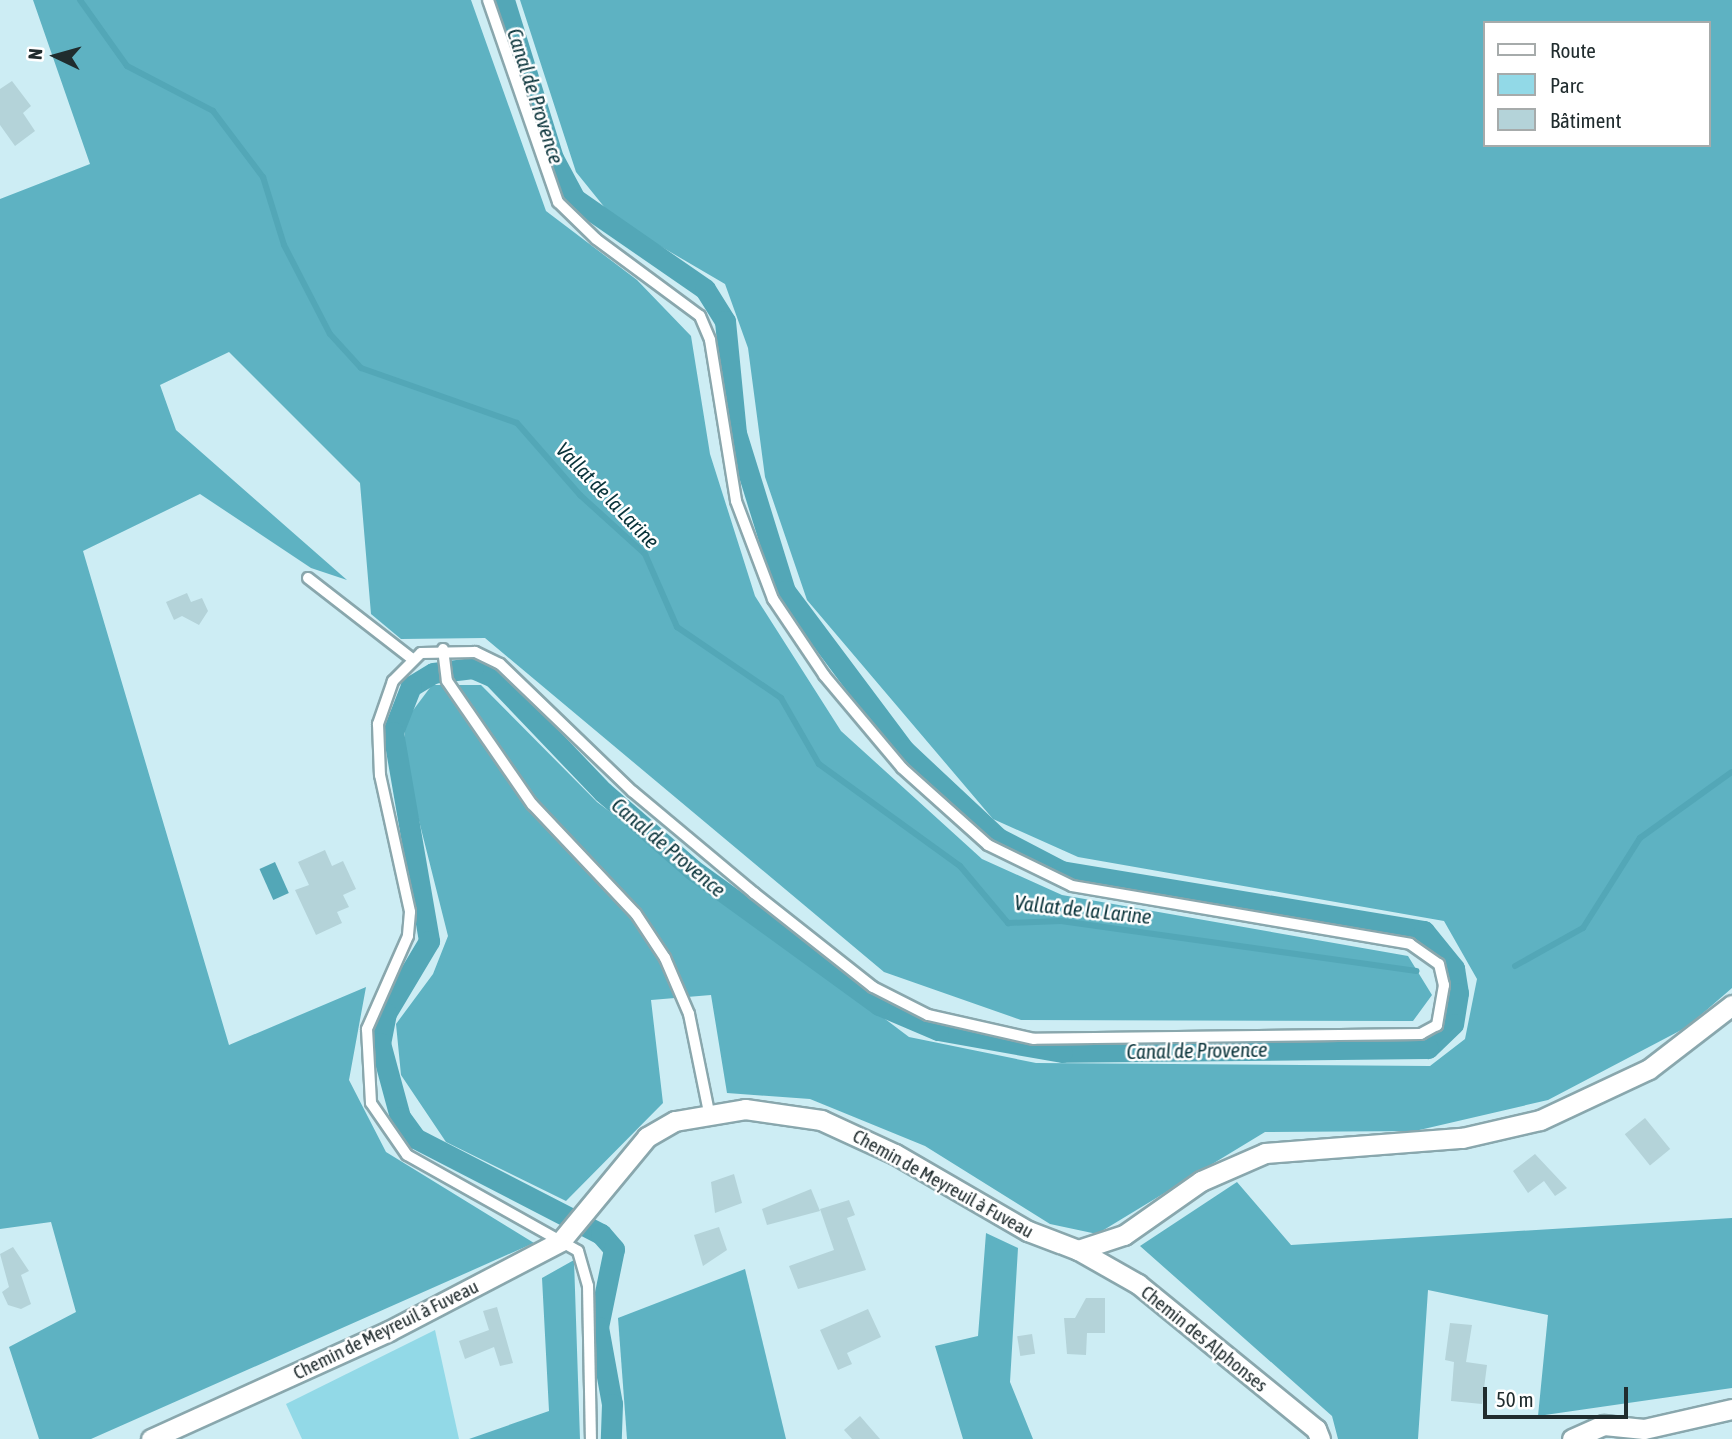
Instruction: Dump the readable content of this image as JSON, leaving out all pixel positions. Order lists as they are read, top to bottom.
{
  "streets": {
    "street": ["Chemin de Meyreuil à Fuveau", "Chemin des Alphonses"]
  },
  "crossings": [
    ["Chemin de Meyreuil à Fuveau", "Chemin des Alphonses"]
  ],
  "water": ["Canal de Provence", "Vallat de la Larine"],
  "legend": ["Route", "Parc", "Bâtiment"],
  "scale_bar": "50 m",
  "north": "left"
}
